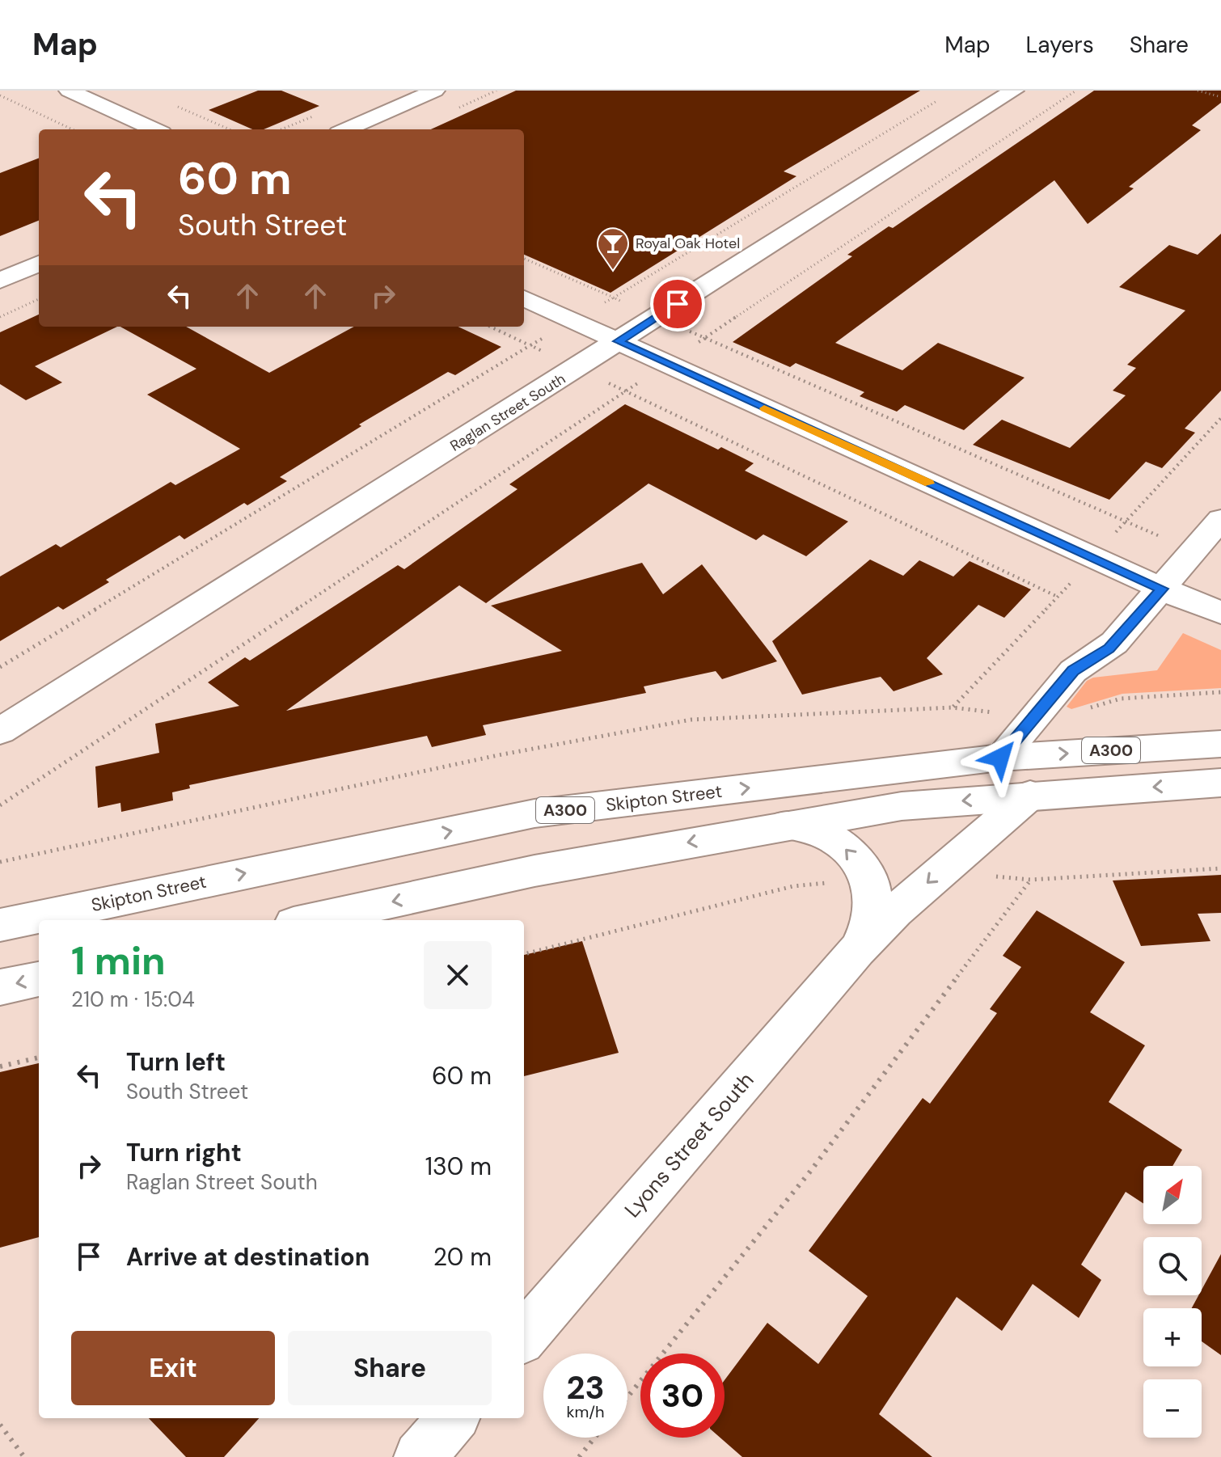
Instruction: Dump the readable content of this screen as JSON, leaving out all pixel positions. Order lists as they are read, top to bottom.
{
  "streets": {
    "main road": [
      "Raglan Street South",
      "A300",
      "Skipton Street",
      "Lyons Street South"
    ]
  },
  "crossings": [
    ["A300", "Lyons Street South"]
  ],
  "places": {
    "bar": ["Royal Oak Hotel"]
  },
  "north": "top right",
  "page": {
    "header": "Map",
    "nav": ["Map", "Layers", "Share"],
    "turn": ["60 m", "South Street"],
    "heading": ["1 min", "210 m · 15:04"],
    "list": [
      {
        "name": "Turn left",
        "note": "South Street",
        "value": "60 m"
      },
      {
        "name": "Turn right",
        "note": "Raglan Street South",
        "value": "130 m"
      },
      {
        "name": "Arrive at destination",
        "value": "20 m"
      }
    ],
    "map_buttons": ["+", "−"],
    "buttons": ["Exit", "Share"],
    "speed": "23 km/h",
    "limit": "30"
  }
}
